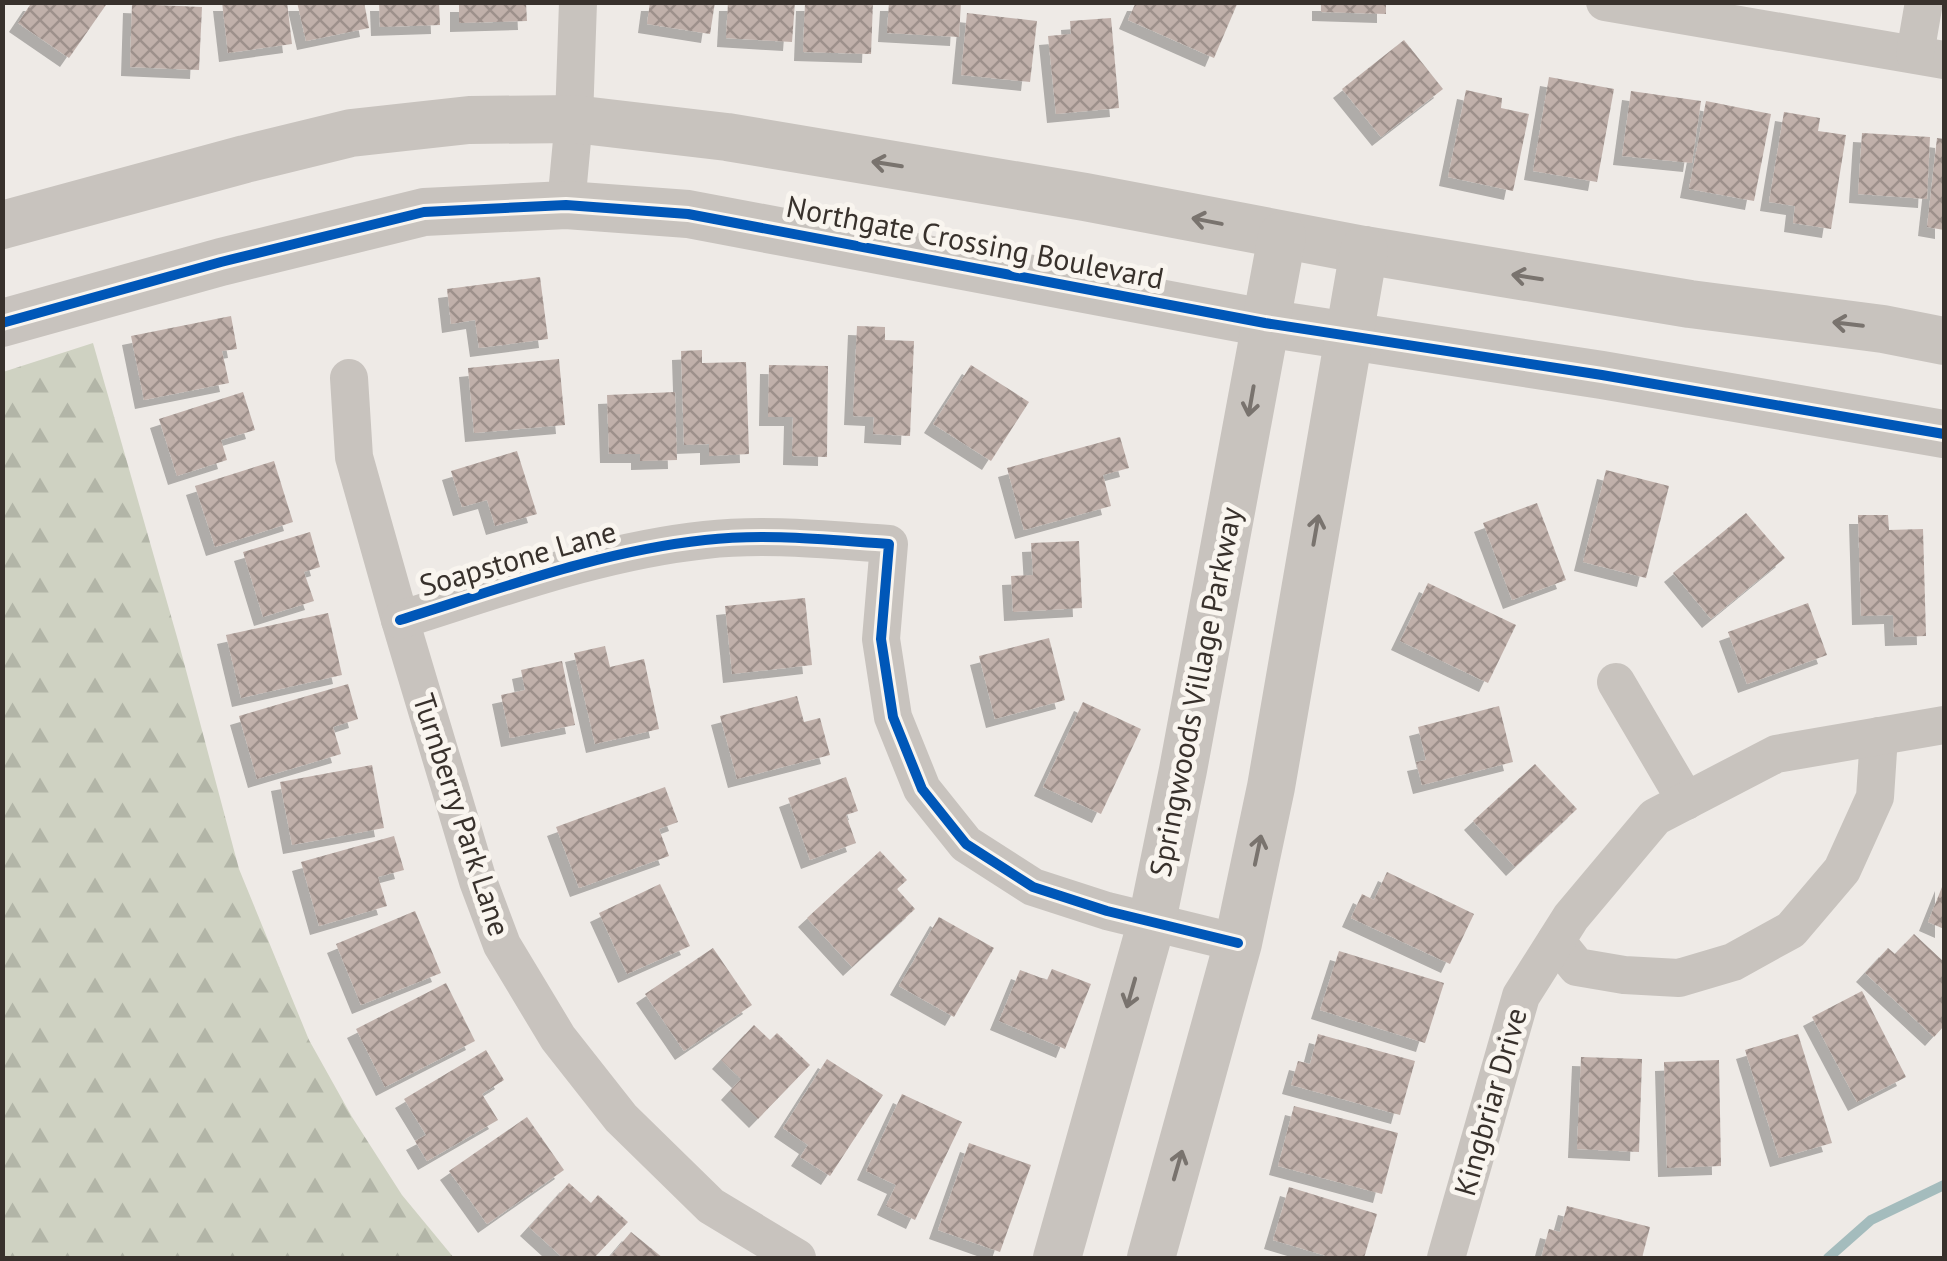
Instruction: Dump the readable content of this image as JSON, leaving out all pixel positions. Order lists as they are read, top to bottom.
{
  "streets": {
    "street": [
      "Northgate Crossing Boulevard",
      "Soapstone Lane",
      "Springwoods Village Parkway",
      "Turnberry Park Lane",
      "Kingbriar Drive"
    ]
  },
  "crossings": [
    ["Northgate Crossing Boulevard", "Springwoods Village Parkway"],
    ["Soapstone Lane", "Springwoods Village Parkway"],
    ["Soapstone Lane", "Turnberry Park Lane"]
  ]
}
